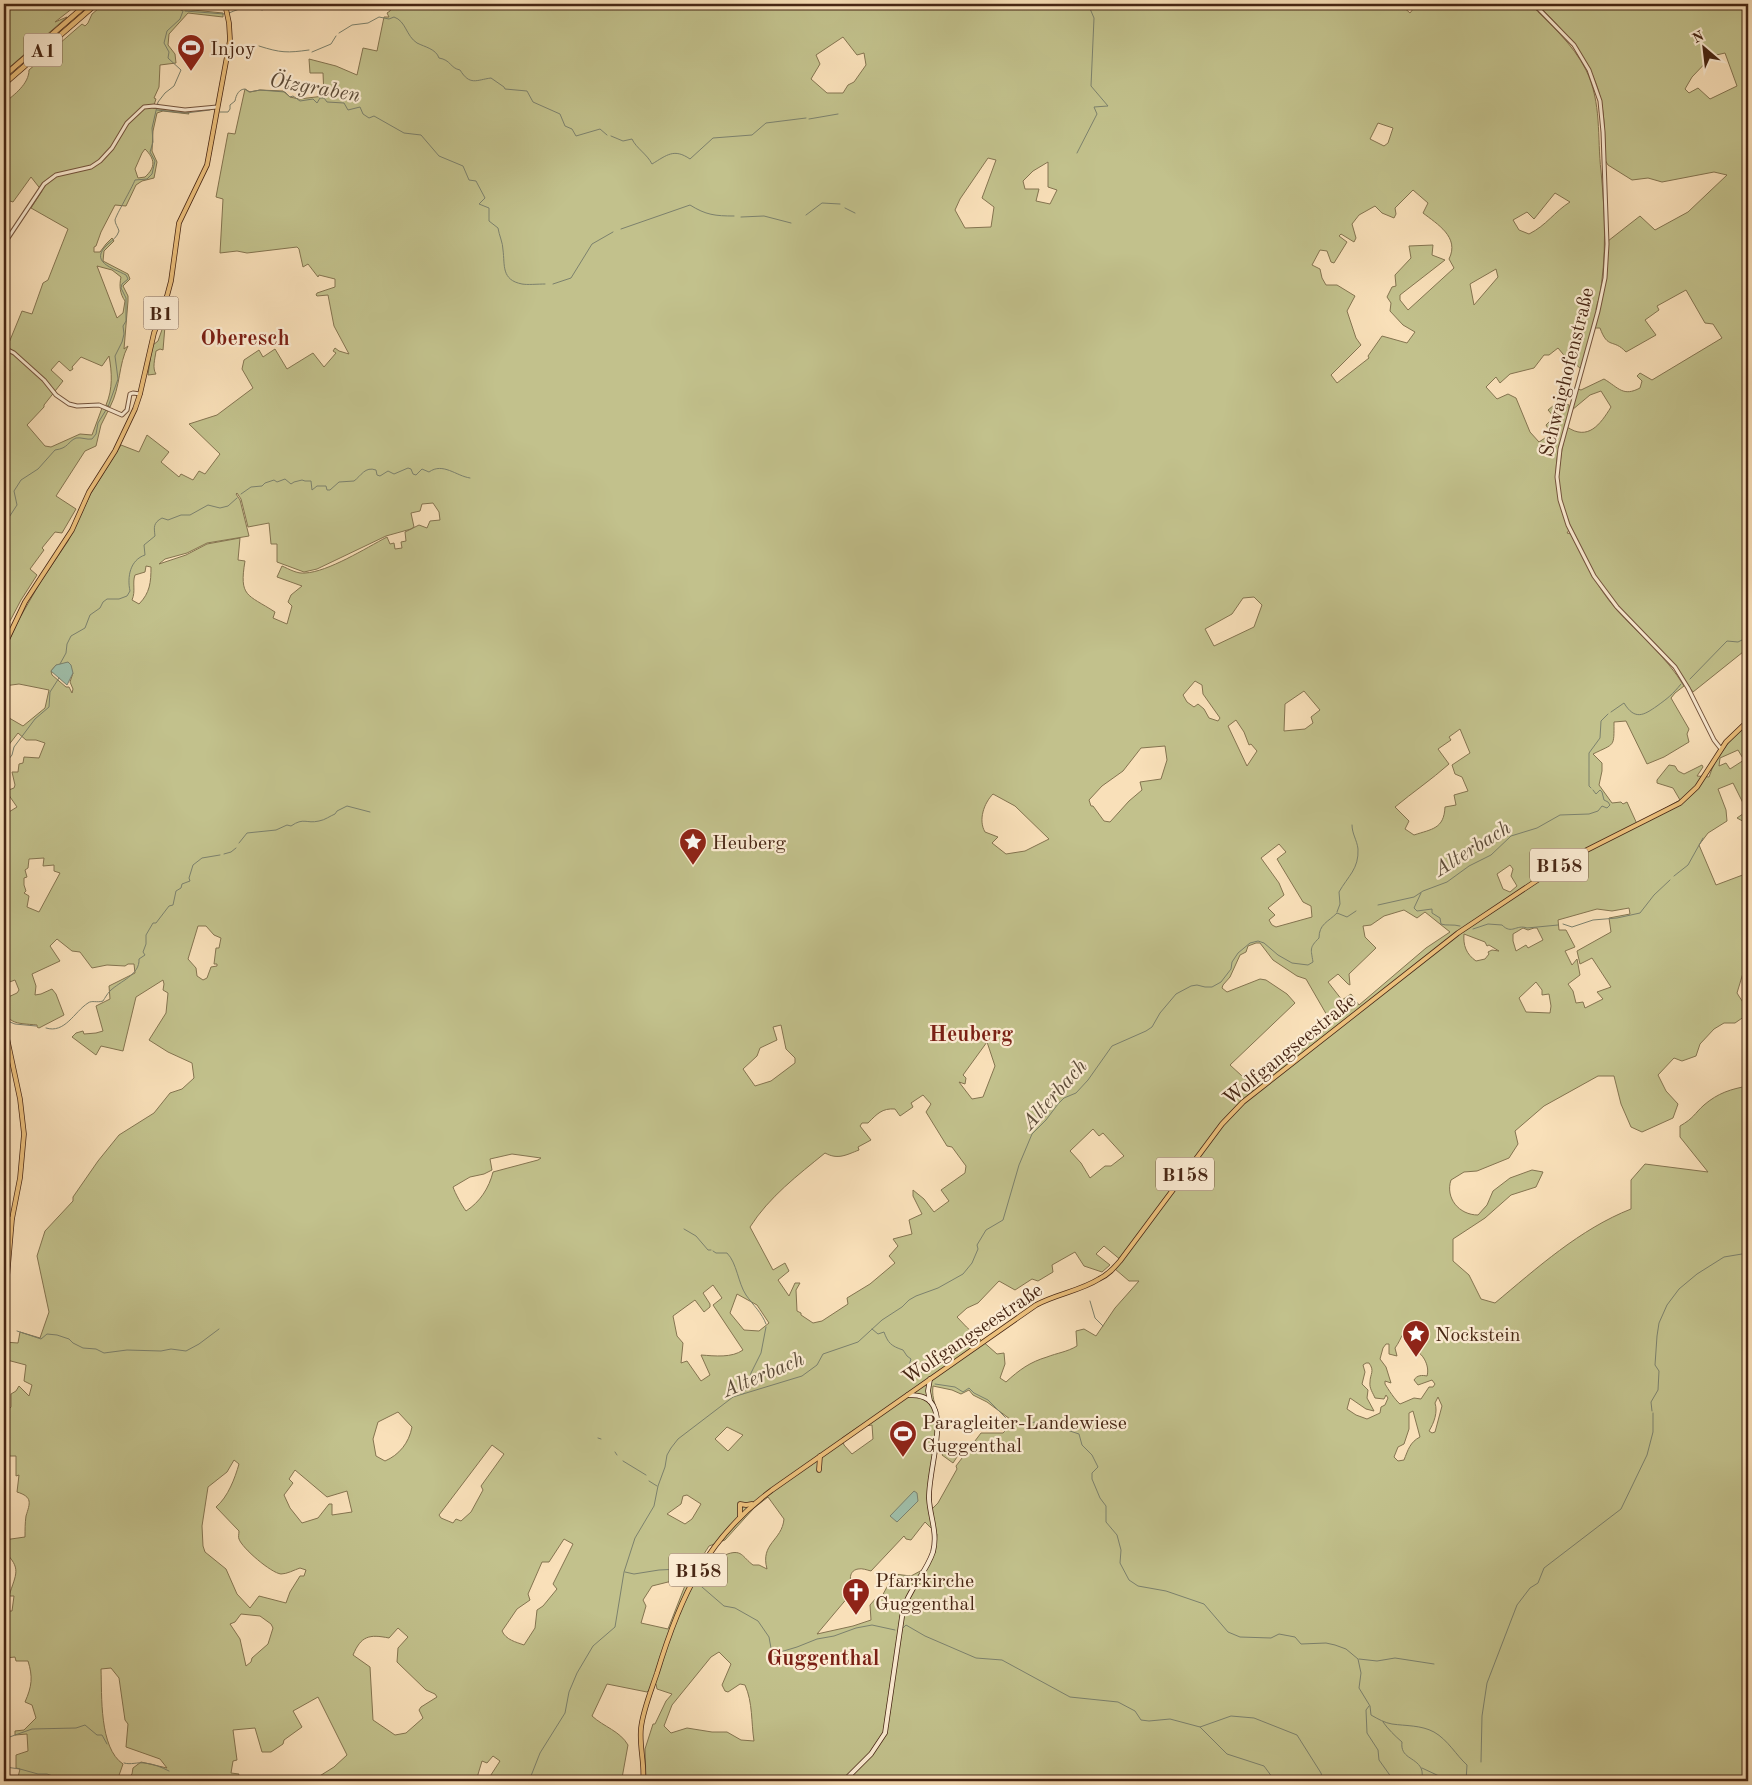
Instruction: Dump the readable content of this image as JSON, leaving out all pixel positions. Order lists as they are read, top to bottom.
{
  "streets": {
    "highway": ["A1"],
    "main road": ["B1", "B158", "Wolfgangseestraße"],
    "street": ["Schwaighofenstraße"]
  },
  "crossings": [
    ["Schwaighofenstraße", "Wolfgangseestraße"]
  ],
  "districts": ["Oberesch", "Heuberg", "Guggenthal"],
  "water": ["Ötzgraben", "Alterbach"],
  "places": {
    "sports": ["Injoy", "Paragleiter-Landewiese Guggenthal"],
    "place": ["Heuberg", "Nockstein"],
    "church": ["Pfarrkirche Guggenthal"]
  },
  "north": "top left"
}
